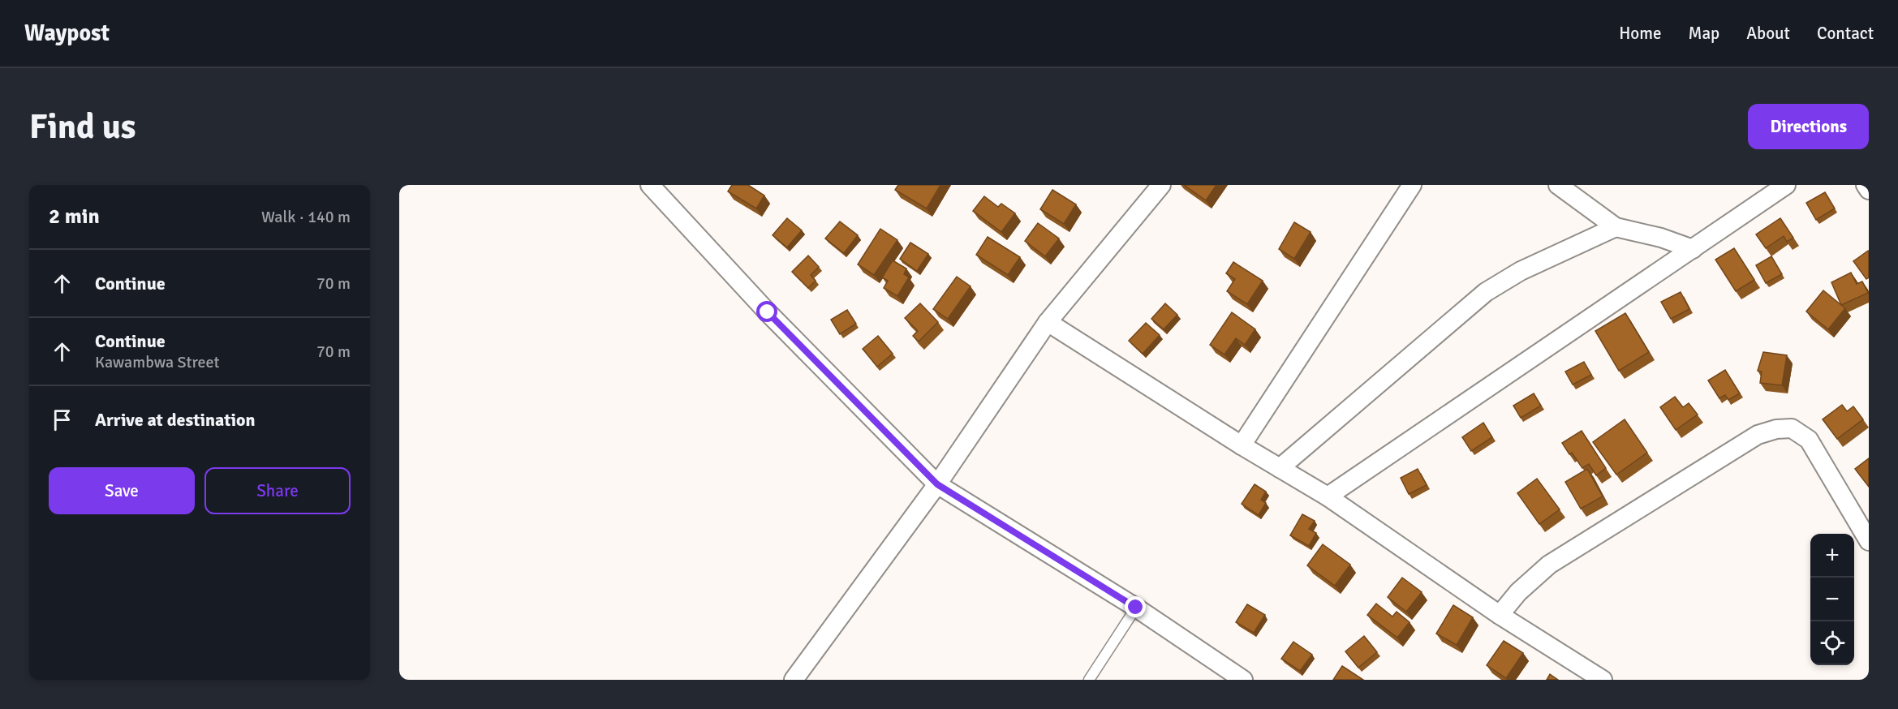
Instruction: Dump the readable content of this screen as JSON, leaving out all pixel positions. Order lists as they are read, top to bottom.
{
  "page": {
    "header": "Waypost",
    "nav": [
      "Home",
      "Map",
      "About",
      "Contact"
    ],
    "buttons": [
      "Directions",
      ["Save", "Share"]
    ],
    "title": "Find us",
    "heading": ["2 min", "Walk · 140 m"],
    "list": [
      ["Continue", "70 m"],
      ["Continue", "Kawambwa Street", "70 m"],
      "Arrive at destination"
    ],
    "map_buttons": ["+", "−"]
  }
}
